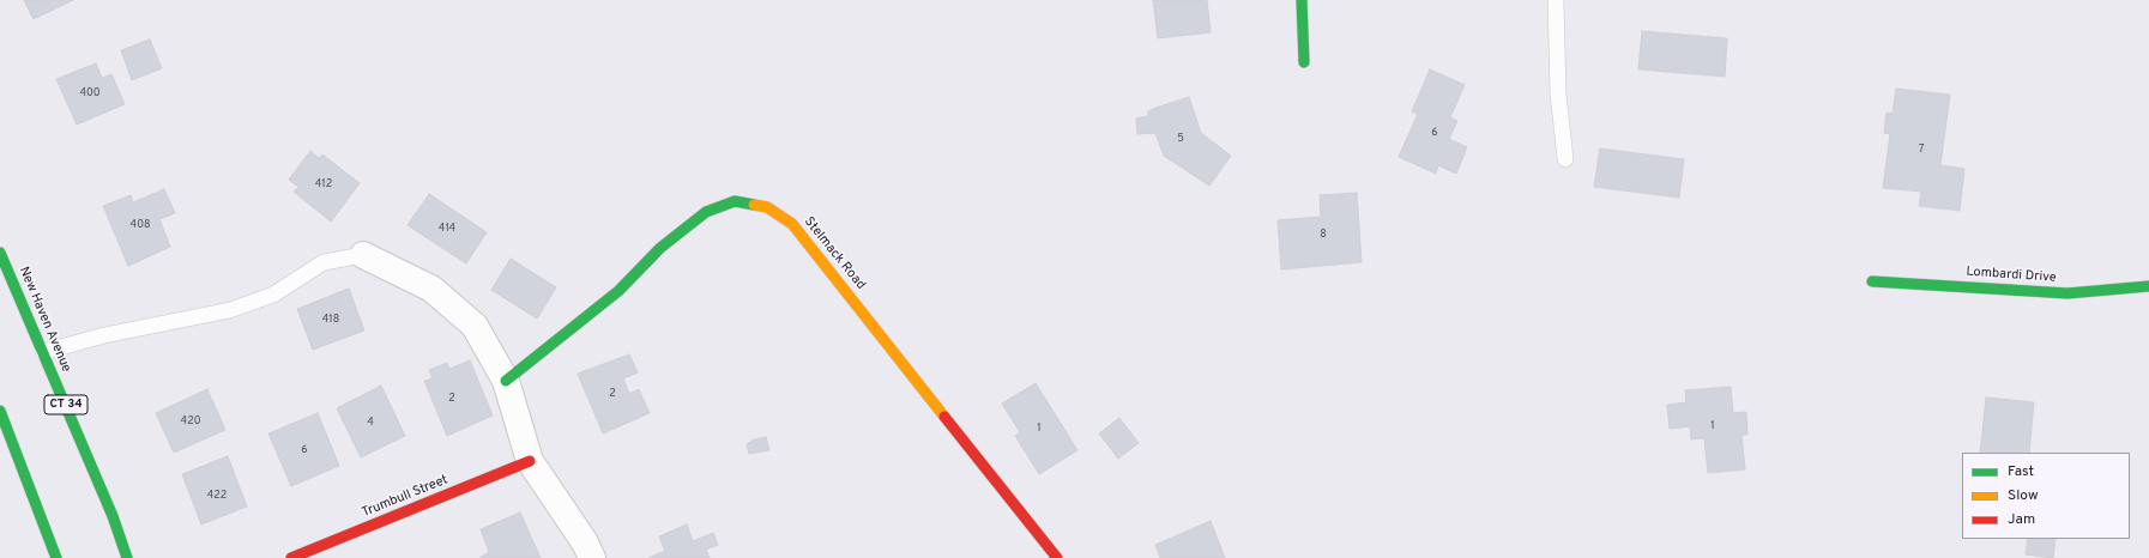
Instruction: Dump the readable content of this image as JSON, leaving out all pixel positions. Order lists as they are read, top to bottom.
{
  "streets": {
    "main road": [
      "Stelmack Road",
      "Lombardi Drive",
      "New Haven Avenue",
      "CT 34",
      "Trumbull Street"
    ]
  },
  "house_numbers": [
    "400",
    "6",
    "5",
    "7",
    "412",
    "408",
    "414",
    "8",
    "418",
    "2",
    "2",
    "420",
    "4",
    "1",
    "1",
    "6",
    "422"
  ],
  "legend": ["Fast", "Slow", "Jam"]
}
